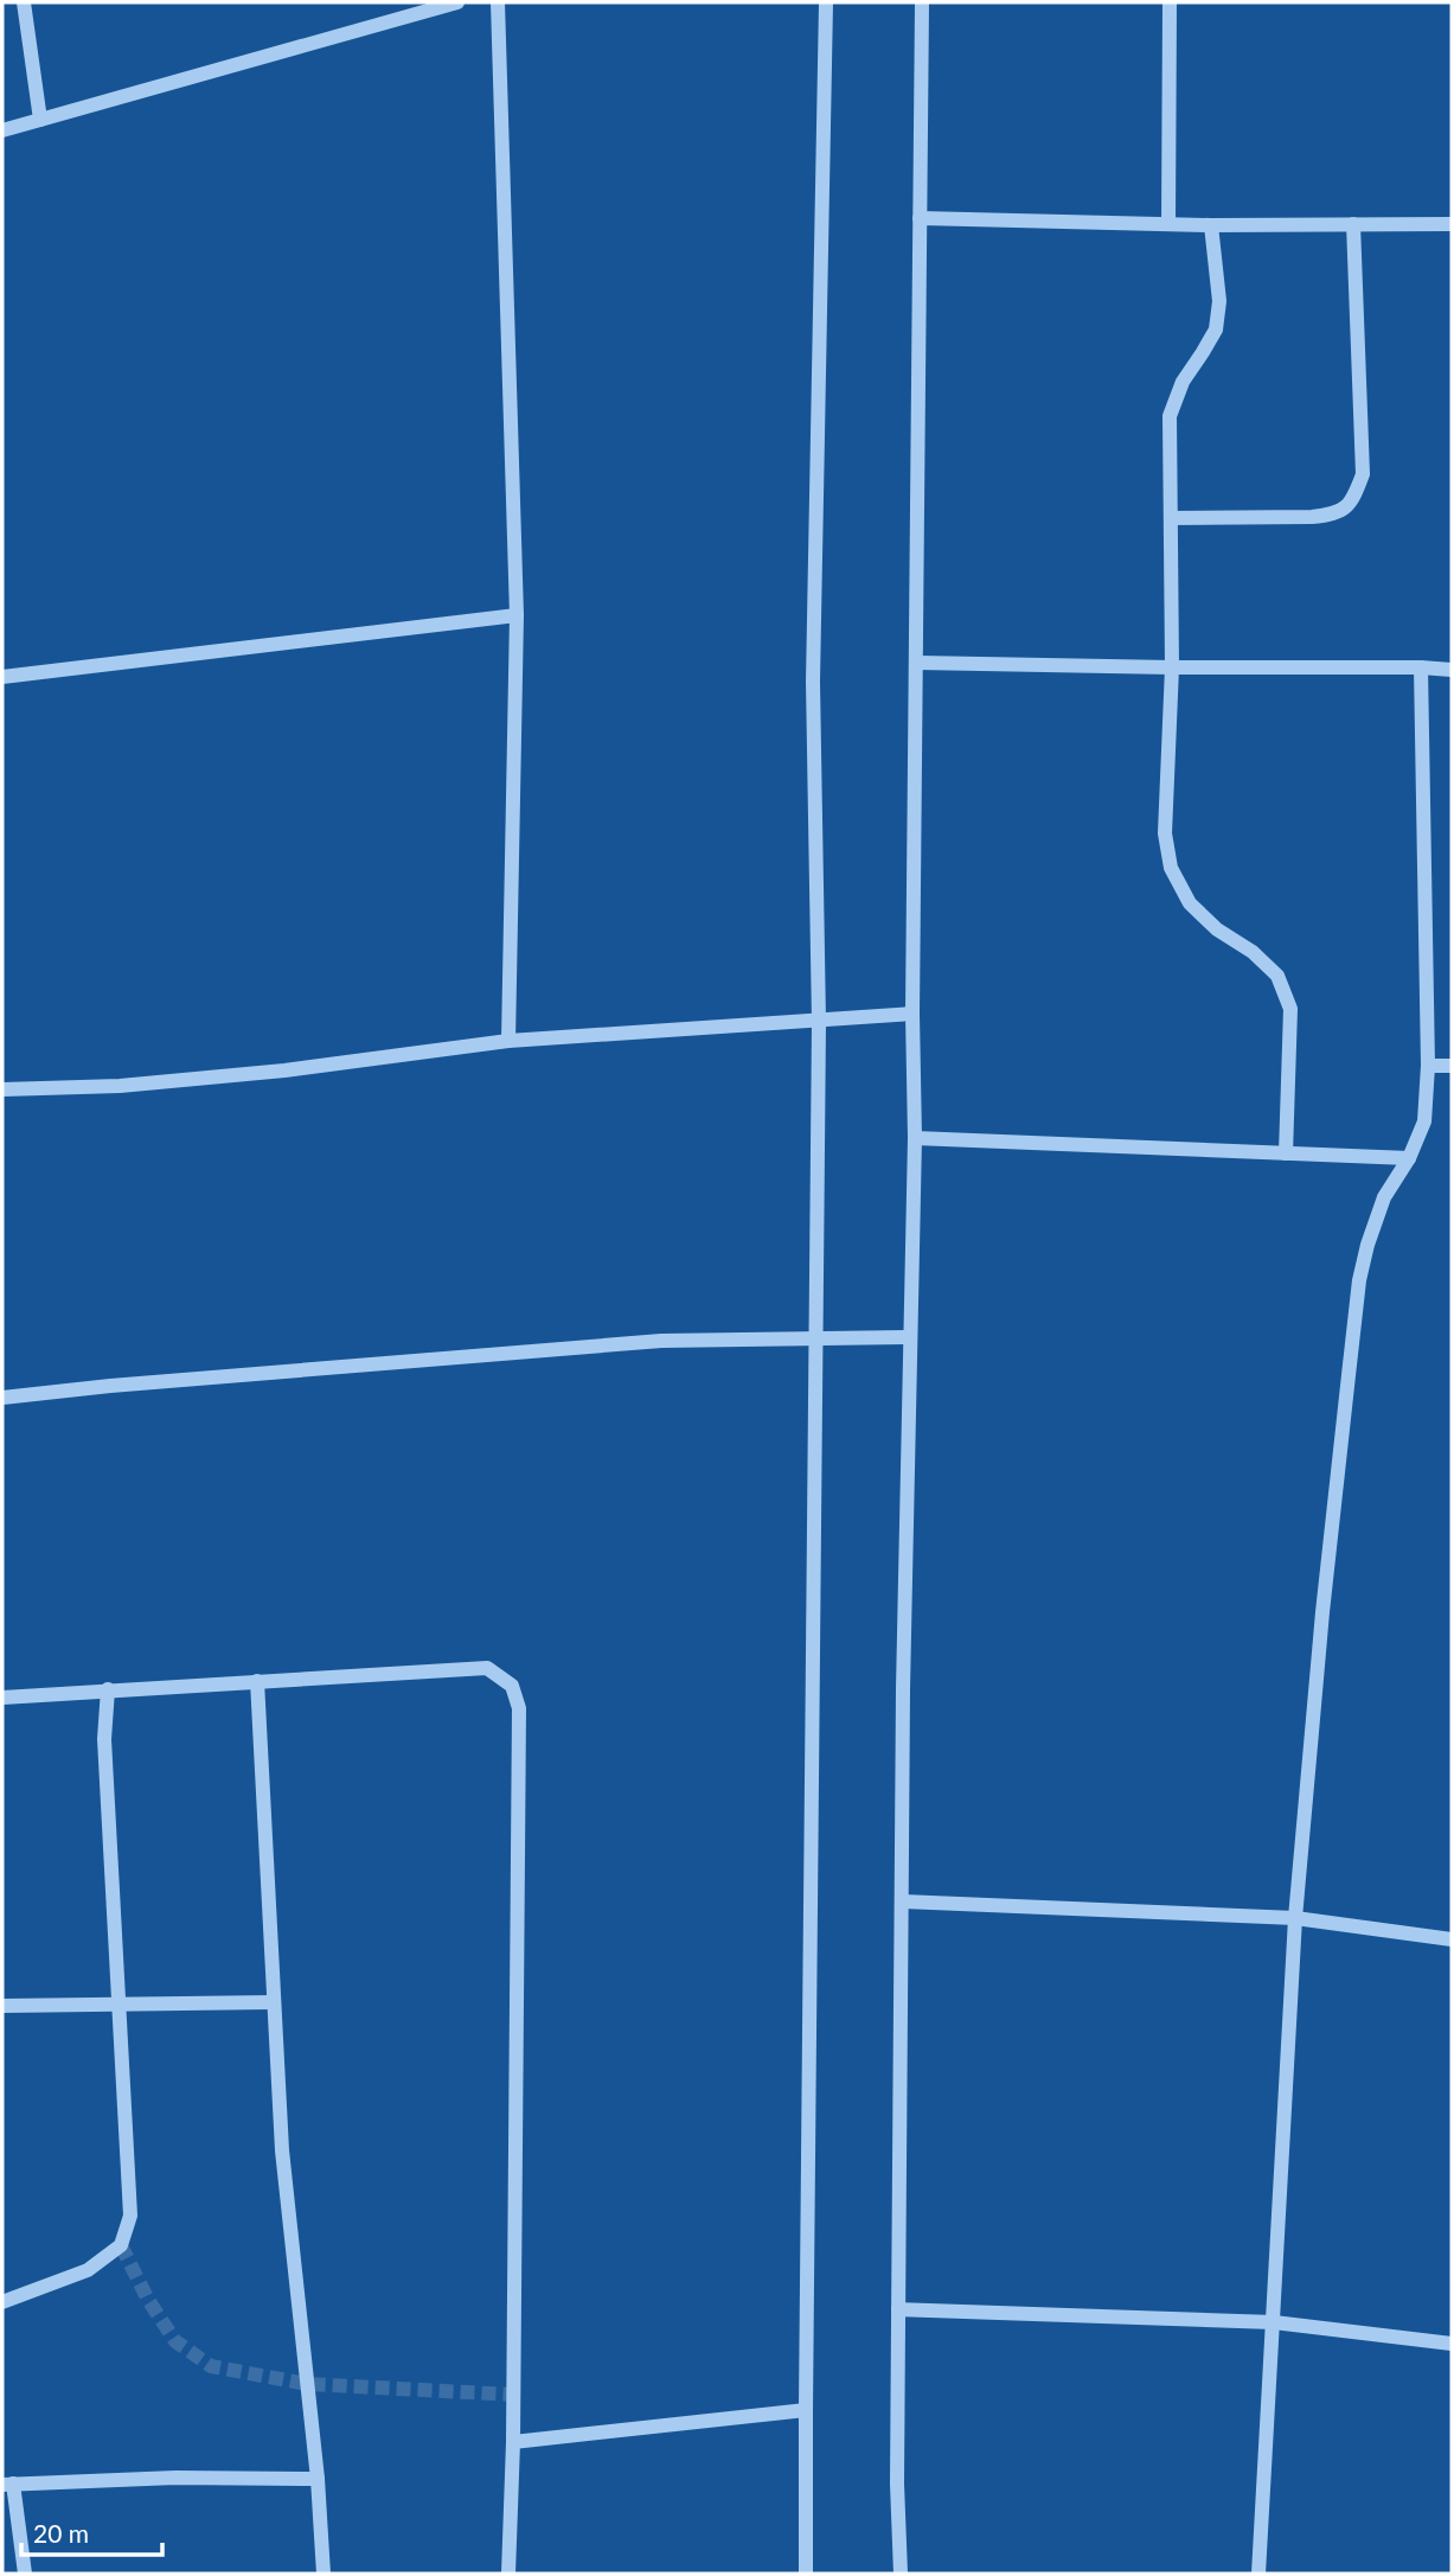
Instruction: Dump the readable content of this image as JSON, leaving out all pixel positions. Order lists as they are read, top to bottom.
{
  "scale_bar": "20 m"
}
